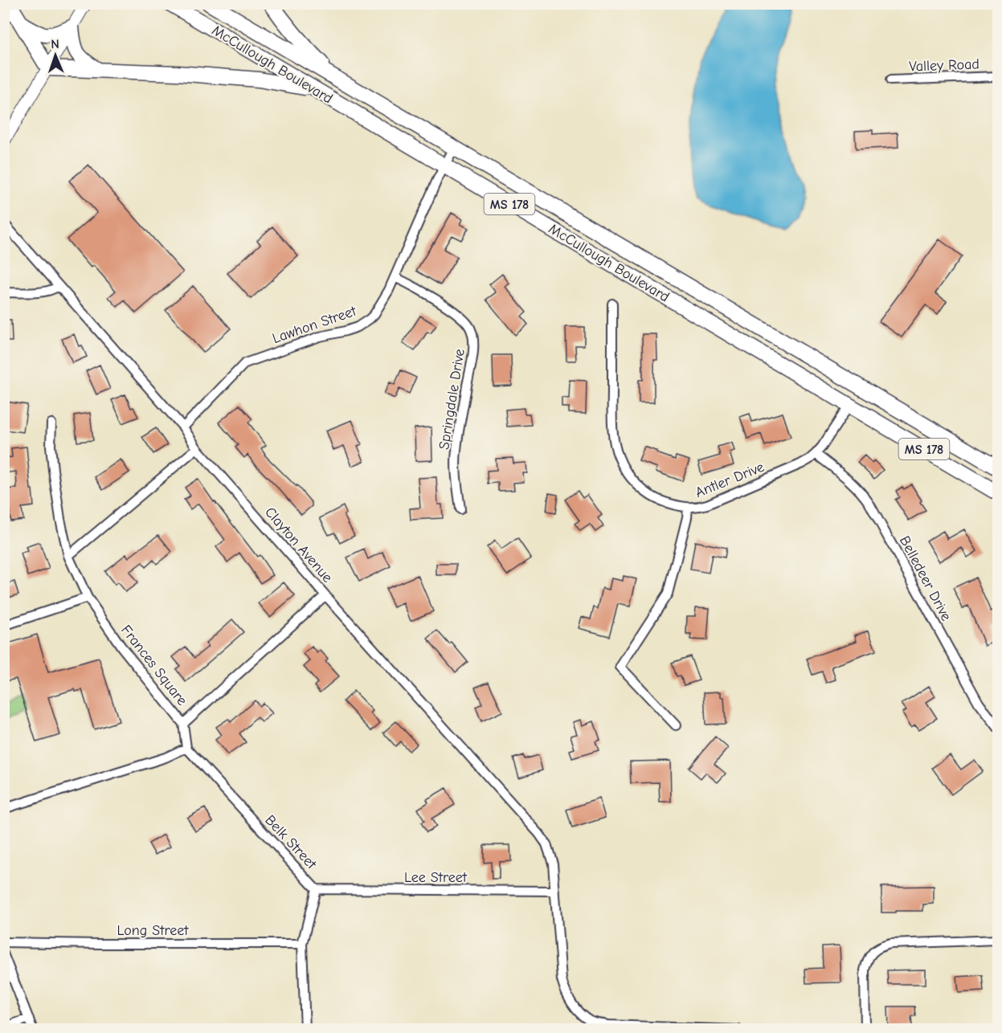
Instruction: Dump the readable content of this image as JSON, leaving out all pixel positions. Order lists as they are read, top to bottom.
{
  "streets": {
    "highway": ["McCullough Boulevard", "MS 178"],
    "street": [
      "Valley Road",
      "Lawhon Street",
      "Springdale Drive",
      "Antler Drive",
      "Clayton Avenue",
      "Belledeer Drive",
      "Frances Square",
      "Belk Street",
      "Lee Street",
      "Long Street"
    ]
  },
  "crossings": [
    ["McCullough Boulevard", "Lawhon Street"],
    ["McCullough Boulevard", "Antler Drive"],
    ["Lawhon Street", "Springdale Drive"],
    ["Lawhon Street", "Clayton Avenue"],
    ["Antler Drive", "Belledeer Drive"],
    ["Clayton Avenue", "Frances Square"],
    ["Clayton Avenue", "Lee Street"],
    ["Belk Street", "Lee Street"],
    ["Belk Street", "Long Street"]
  ],
  "north": "top"
}
